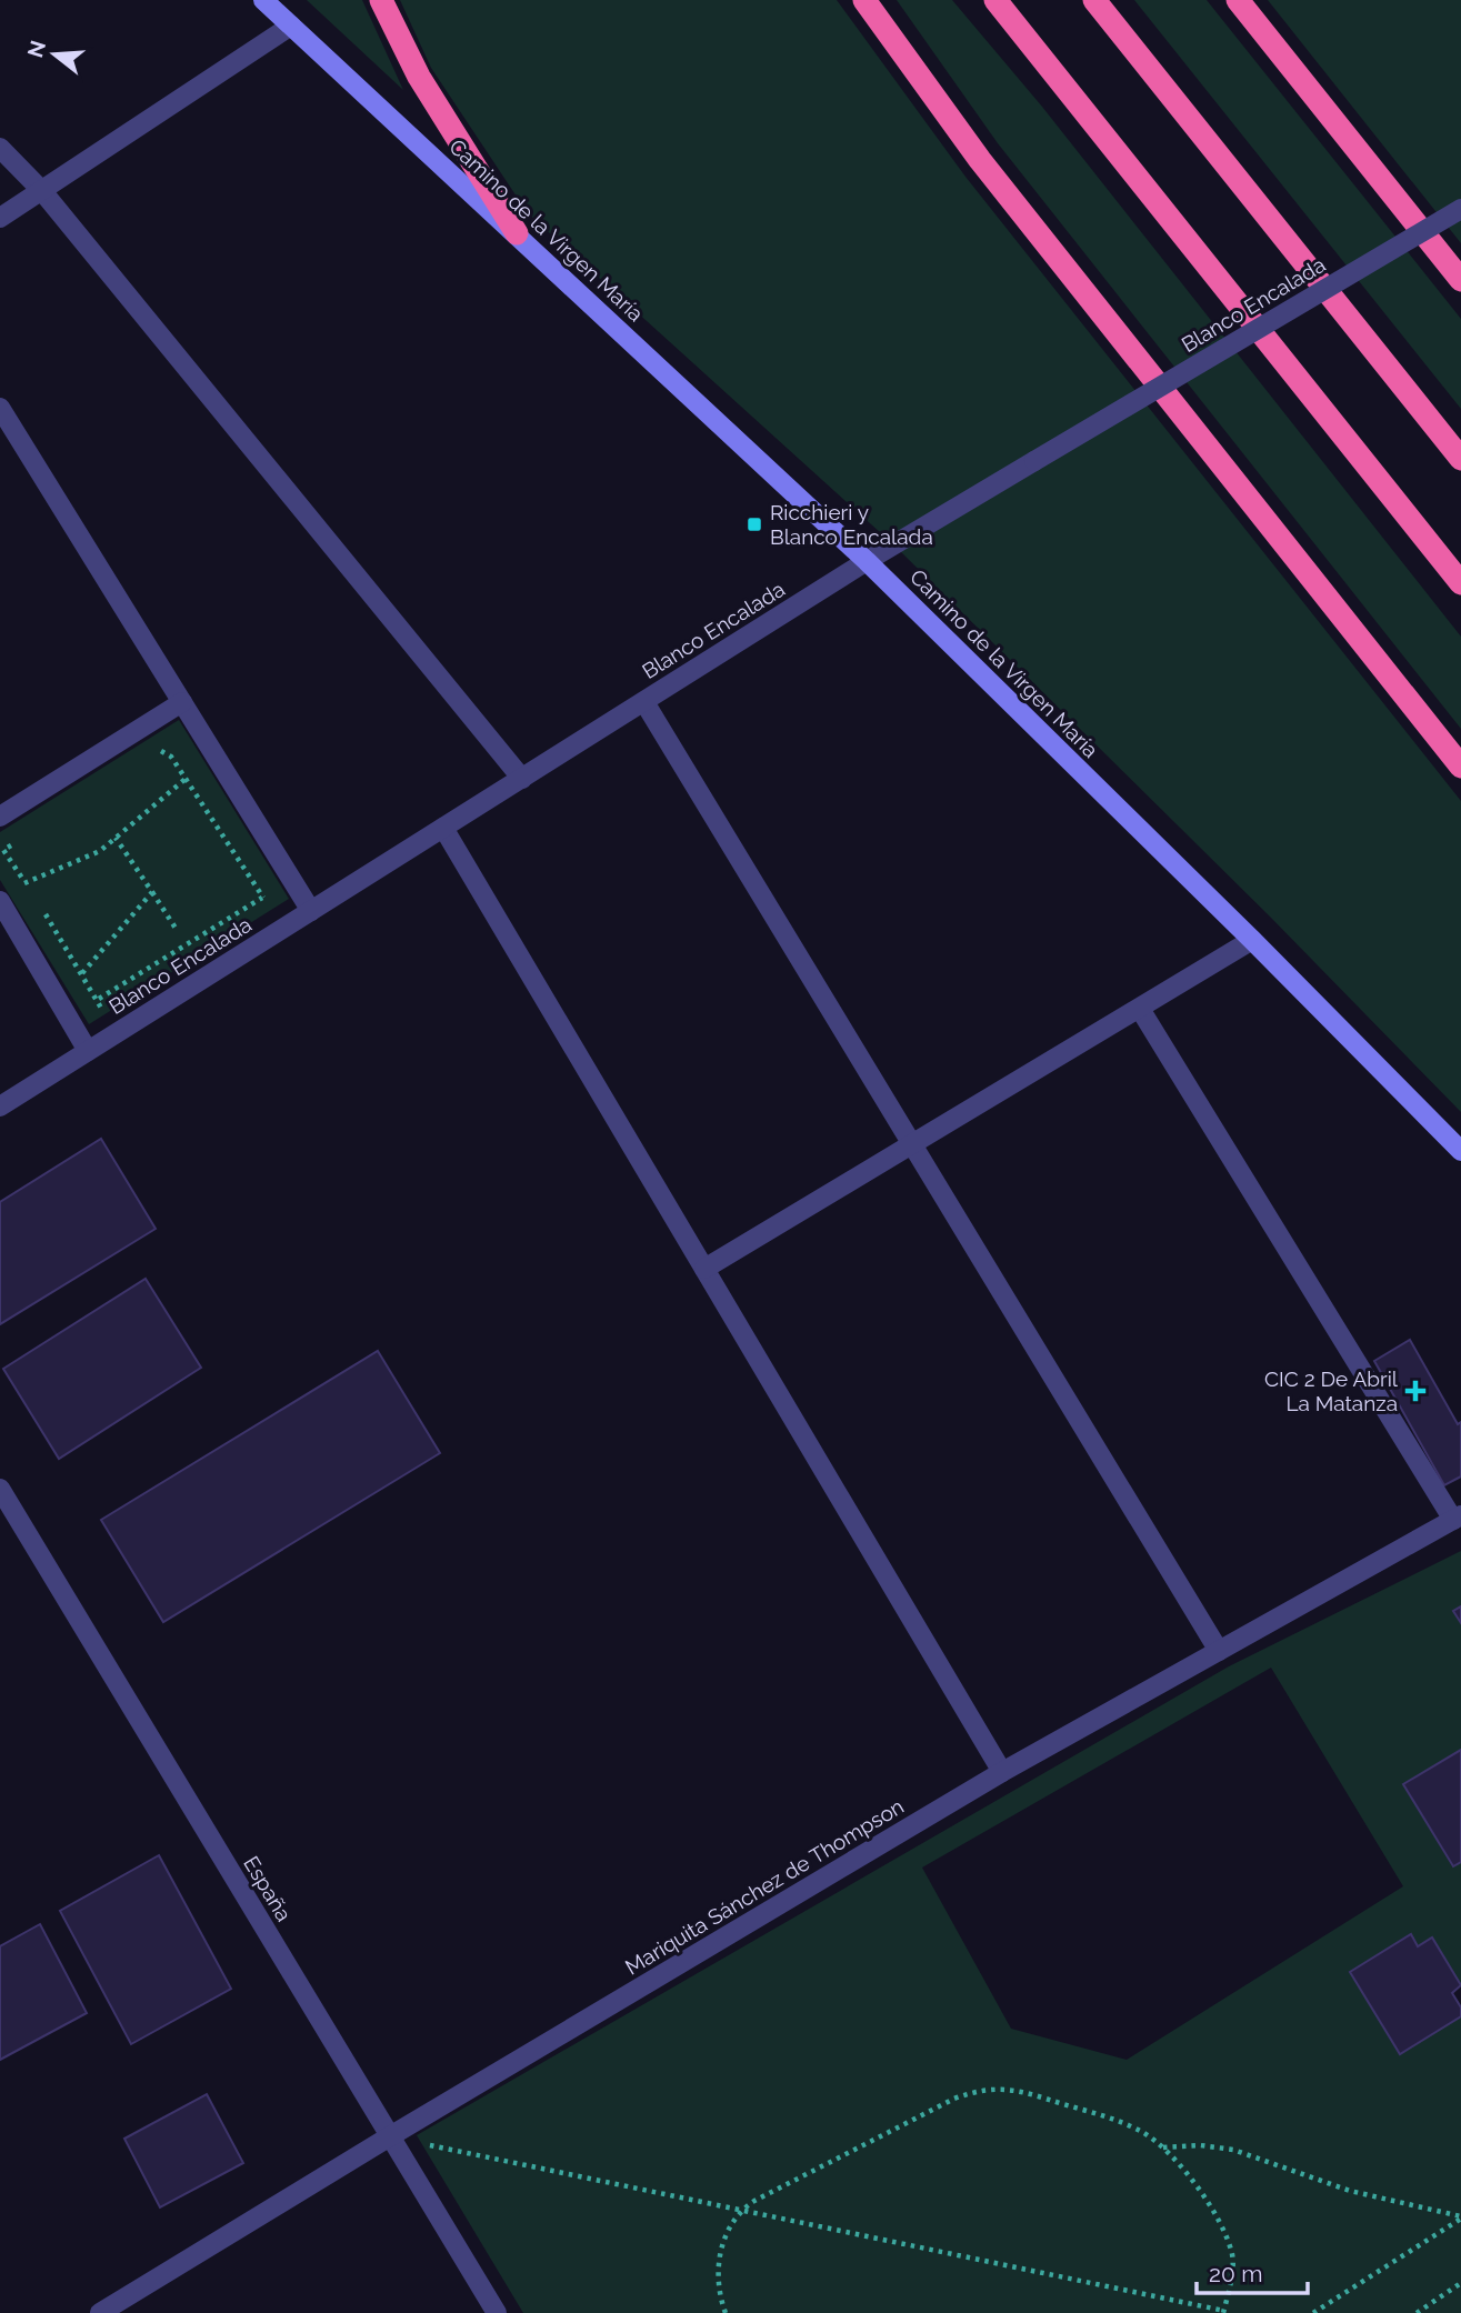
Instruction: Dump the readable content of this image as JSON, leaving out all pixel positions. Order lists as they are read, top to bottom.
{
  "streets": {
    "street": [
      "Camino de la Virgen María",
      "Blanco Encalada",
      "Mariquita Sánchez de Thompson",
      "España"
    ]
  },
  "crossings": [
    ["Camino de la Virgen María", "Blanco Encalada"],
    ["Mariquita Sánchez de Thompson", "España"]
  ],
  "places": {
    "transit": ["Ricchieri y Blanco Encalada"],
    "health": ["CIC 2 De Abril La Matanza"]
  },
  "scale_bar": "20 m",
  "north": "left"
}
